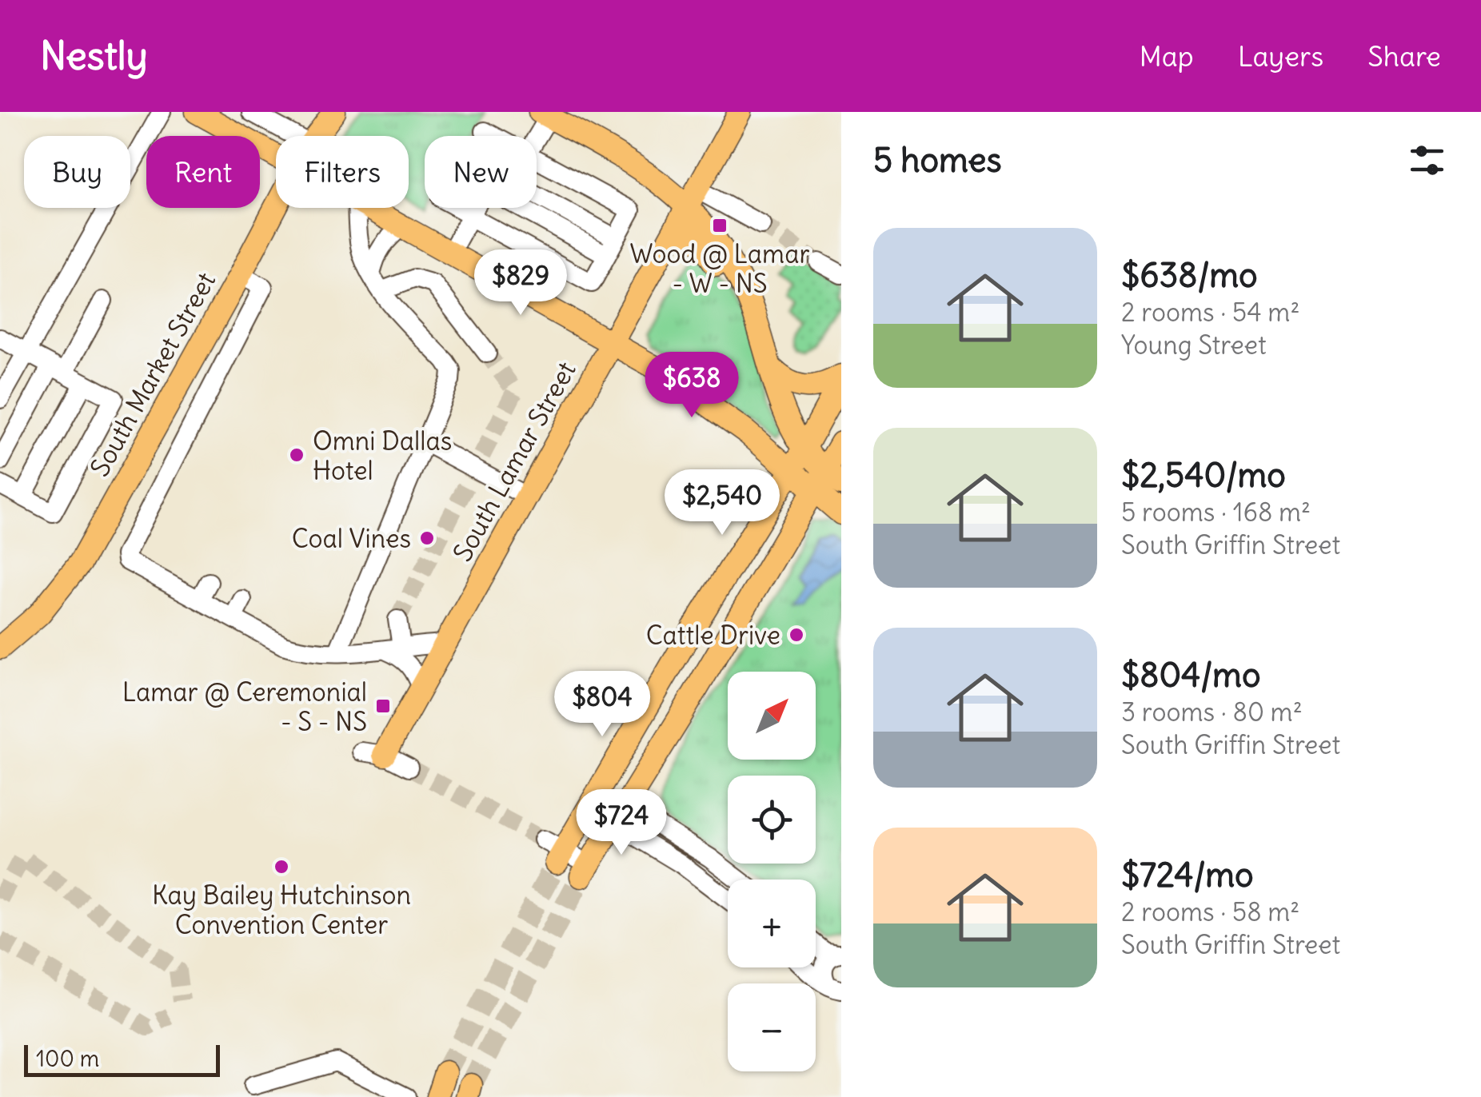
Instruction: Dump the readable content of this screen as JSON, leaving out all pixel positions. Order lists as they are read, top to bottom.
{
  "streets": {
    "main road": ["South Market Street", "South Lamar Street"]
  },
  "places": {
    "transit": ["Wood @ Lamar - W - NS", "Lamar @ Ceremonial - S - NS"],
    "other": [
      "Omni Dallas Hotel",
      "Coal Vines",
      "Cattle Drive",
      "Kay Bailey Hutchinson Convention Center"
    ]
  },
  "scale_bar": "100 m",
  "north": "top right",
  "page": {
    "header": "Nestly",
    "nav": ["Map", "Layers", "Share"],
    "heading": "5 homes",
    "chip": [
      "Buy",
      "Rent",
      "Filters",
      "New"
    ],
    "list": [
      {
        "name": "$638/mo",
        "note": "2 rooms · 54 m² · Young Street"
      },
      {
        "name": "$2,540/mo",
        "note": "5 rooms · 168 m² · South Griffin Street"
      },
      {
        "name": "$804/mo",
        "note": "3 rooms · 80 m² · South Griffin Street"
      },
      {
        "name": "$724/mo",
        "note": "2 rooms · 58 m² · South Griffin Street"
      }
    ],
    "price": [
      "$829",
      "$638",
      "$2,540",
      "$804",
      "$724"
    ],
    "map_buttons": ["+", "−"],
    "scale": "100 m"
  }
}
